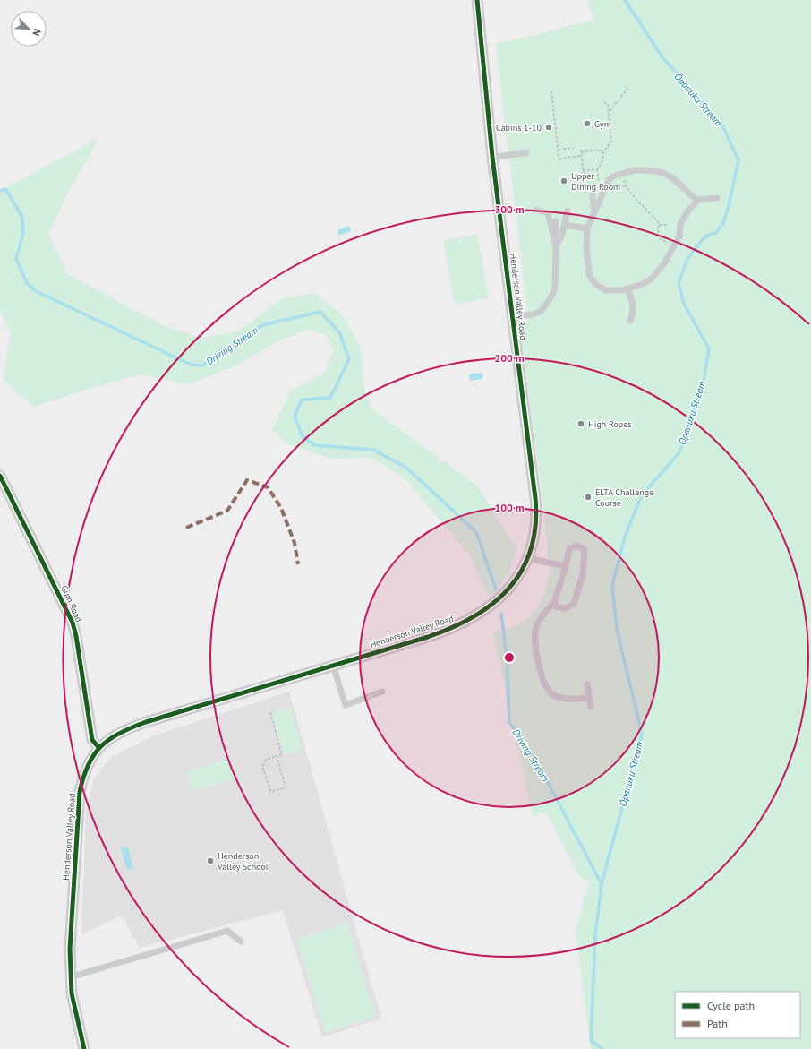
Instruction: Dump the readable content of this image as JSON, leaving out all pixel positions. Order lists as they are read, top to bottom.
{
  "streets": {
    "street": ["Henderson Valley Road", "Gum Road"]
  },
  "crossings": [
    ["Henderson Valley Road", "Gum Road"]
  ],
  "water": ["Ōpanuku Stream", "Driving Stream"],
  "places": [
    "Gym",
    "Cabins 1-10",
    "Upper Dining Room",
    "High Ropes",
    "ELTA Challenge Course",
    "Henderson Valley School"
  ],
  "legend": ["Cycle path", "Path"],
  "north": "bottom right",
  "rings": ["300 m", "200 m", "100 m"]
}
